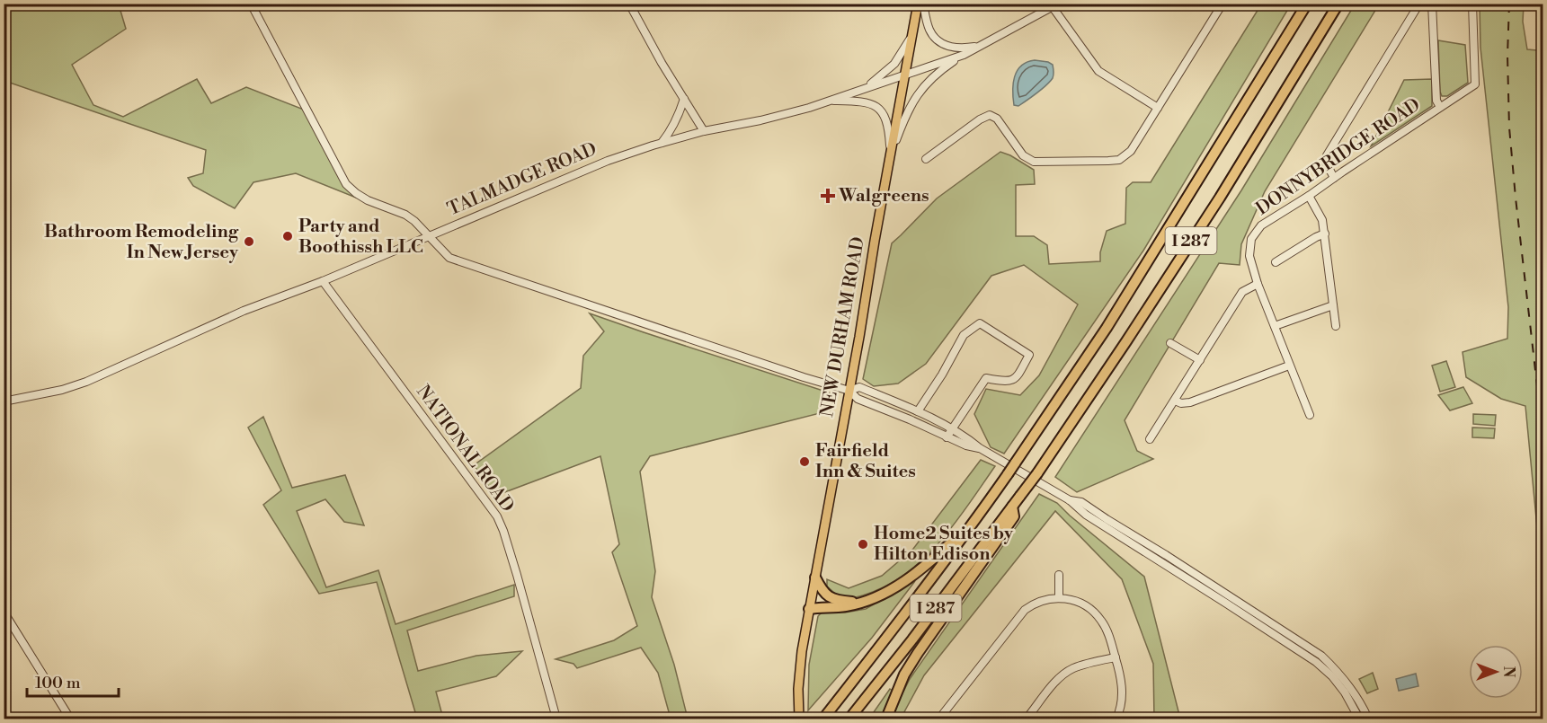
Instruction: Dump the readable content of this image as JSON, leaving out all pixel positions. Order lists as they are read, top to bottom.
{
  "streets": {
    "highway": ["I 287"],
    "main road": ["NEW DURHAM ROAD"],
    "street": ["DONNYBRIDGE ROAD", "TALMADGE ROAD", "NATIONAL ROAD"]
  },
  "crossings": [
    ["TALMADGE ROAD", "NEW DURHAM ROAD"],
    ["TALMADGE ROAD", "NATIONAL ROAD"]
  ],
  "places": {
    "health": ["Walgreens"],
    "other": [
      "Party and Boothissh LLC",
      "Bathroom Remodeling In New Jersey",
      "Fairfield Inn & Suites",
      "Home2 Suites by Hilton Edison"
    ]
  },
  "scale_bar": "100 m",
  "north": "right"
}
